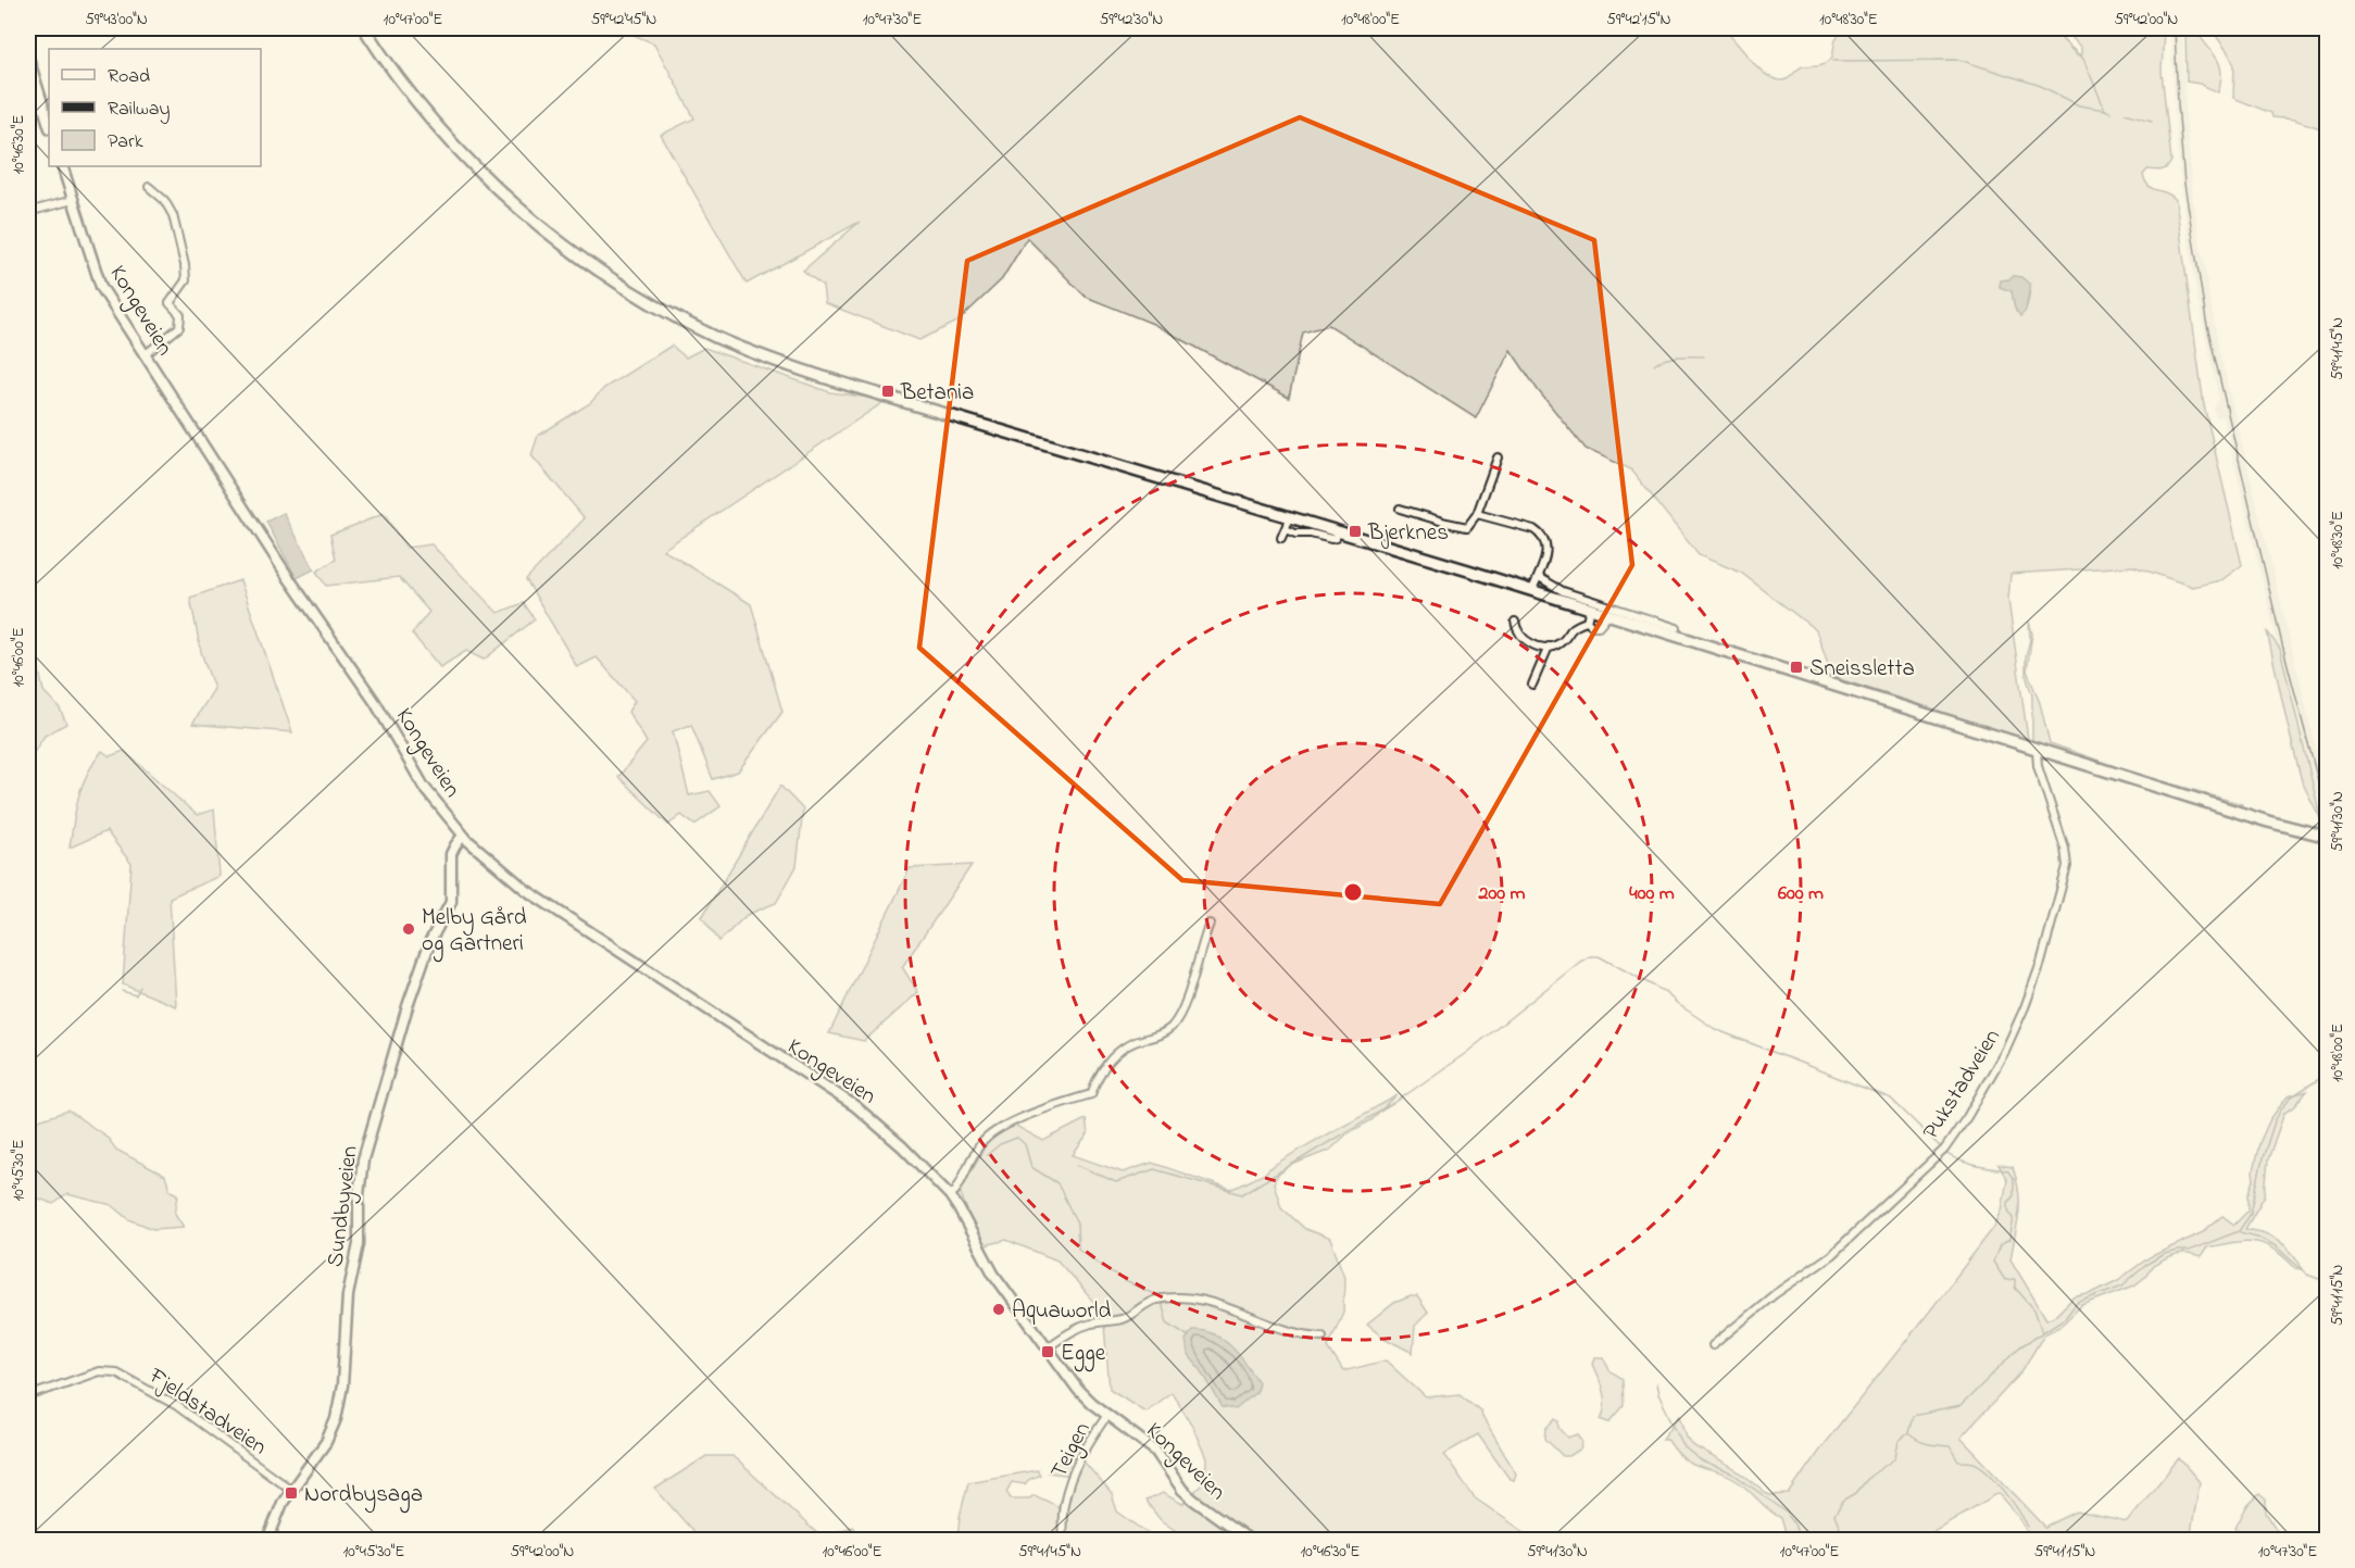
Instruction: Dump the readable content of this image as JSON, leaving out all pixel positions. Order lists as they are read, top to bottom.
{
  "streets": {
    "main road": ["Kongeveien", "Sundbyveien"],
    "street": ["Pukstadveien", "Fjeldstadveien", "Teigen"]
  },
  "crossings": [
    ["Kongeveien", "Sundbyveien"],
    ["Kongeveien", "Teigen"],
    ["Sundbyveien", "Fjeldstadveien"]
  ],
  "places": {
    "transit": [
      "Betania",
      "Bjerknes",
      "Sneissletta",
      "Egge",
      "Nordbysaga"
    ],
    "other": ["Melby Gård og Gartneri", "Aquaworld"]
  },
  "legend": ["Road", "Railway", "Park"],
  "coordinates": [
    "59°43'00\"N",
    "10°47'00\"E",
    "59°42'45\"N",
    "10°47'30\"E",
    "59°42'30\"N",
    "10°48'00\"E",
    "59°42'15\"N",
    "10°48'30\"E",
    "59°42'00\"N",
    "10°46'30\"E",
    "59°41'45\"N",
    "10°46'00\"E",
    "59°41'30\"N",
    "10°45'30\"E",
    "59°41'15\"N"
  ],
  "rings": ["200 m", "400 m", "600 m"]
}
